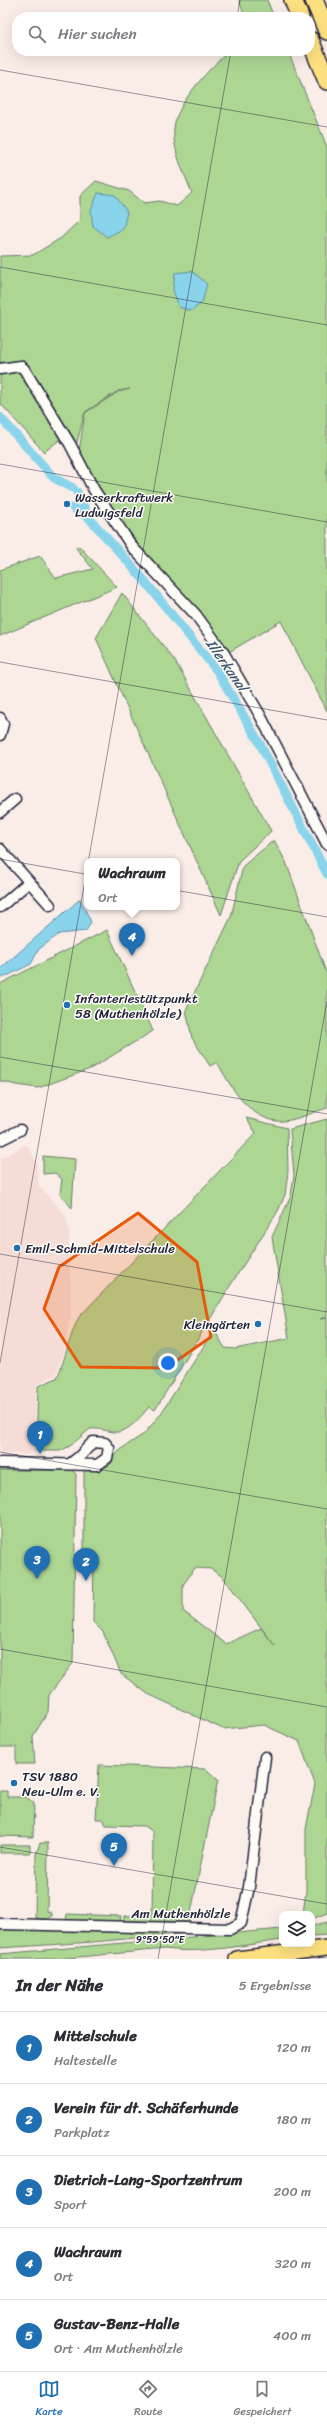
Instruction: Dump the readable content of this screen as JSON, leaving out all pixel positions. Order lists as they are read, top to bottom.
{
  "streets": {
    "street": ["Am Muthenhölzle"]
  },
  "water": ["Illerkanal"],
  "places": [
    "Wasserkraftwerk Ludwigsfeld",
    "Infanteriestützpunkt 58 (Muthenhölzle)",
    "Emil-Schmid-Mittelschule",
    "Kleingärten",
    "TSV 1880 Neu-Ulm e. V."
  ],
  "page": {
    "search": "Hier suchen",
    "popup": ["Wachraum", "Ort"],
    "pins": [
      "4",
      "1",
      "3",
      "2",
      "5"
    ],
    "heading": ["In der Nähe", "5 Ergebnisse"],
    "list": [
      {
        "mark": "1",
        "name": "Mittelschule",
        "note": "Haltestelle",
        "value": "120 m"
      },
      {
        "mark": "2",
        "name": "Verein für dt. Schäferhunde",
        "note": "Parkplatz",
        "value": "180 m"
      },
      {
        "mark": "3",
        "name": "Dietrich-Lang-Sportzentrum",
        "note": "Sport",
        "value": "200 m"
      },
      {
        "mark": "4",
        "name": "Wachraum",
        "note": "Ort",
        "value": "320 m"
      },
      {
        "mark": "5",
        "name": "Gustav-Benz-Halle",
        "note": "Ort · Am Muthenhölzle",
        "value": "400 m"
      }
    ],
    "nav": ["Karte", "Route", "Gespeichert"]
  },
  "coordinates": ["9°59'50\"E"]
}
